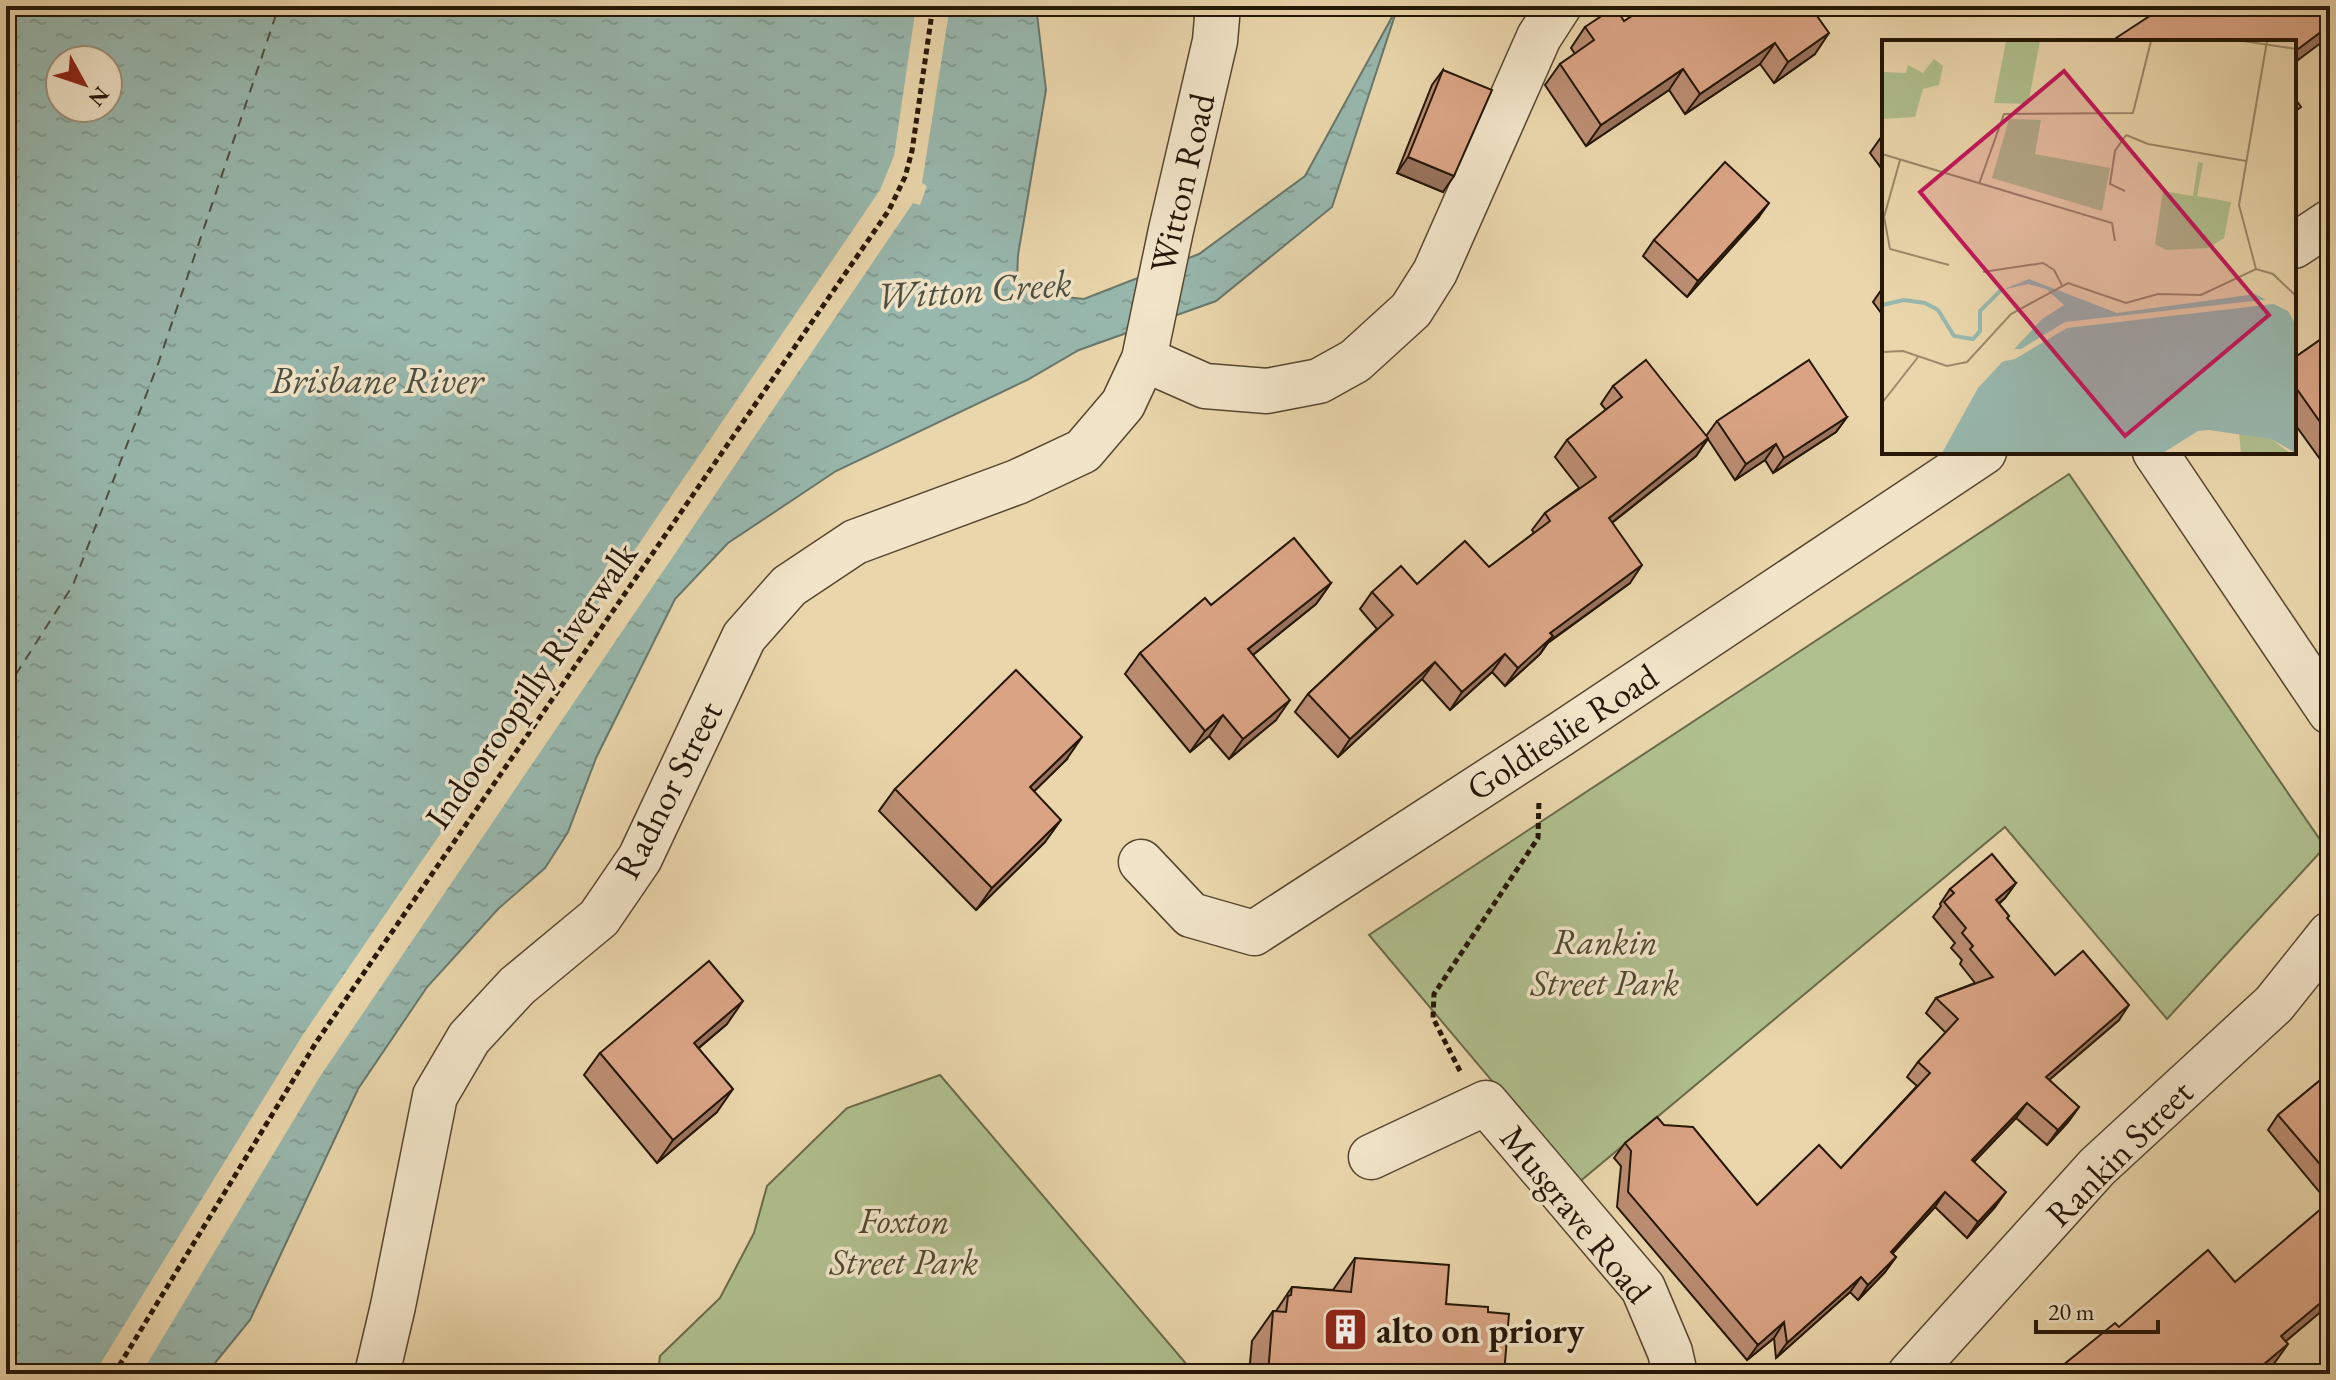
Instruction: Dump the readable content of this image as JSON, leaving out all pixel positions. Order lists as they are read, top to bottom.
{
  "streets": {
    "street": [
      "Witton Road",
      "Goldieslie Road",
      "Radnor Street",
      "Rankin Street",
      "Musgrave Road"
    ],
    "path": ["Indooroopilly Riverwalk"]
  },
  "crossings": [
    ["Witton Road", "Radnor Street"]
  ],
  "water": ["Witton Creek", "Brisbane River"],
  "parks": ["Rankin Street Park", "Foxton Street Park"],
  "places": {
    "building": ["alto on priory"]
  },
  "scale_bar": "20 m",
  "north": "bottom right"
}
